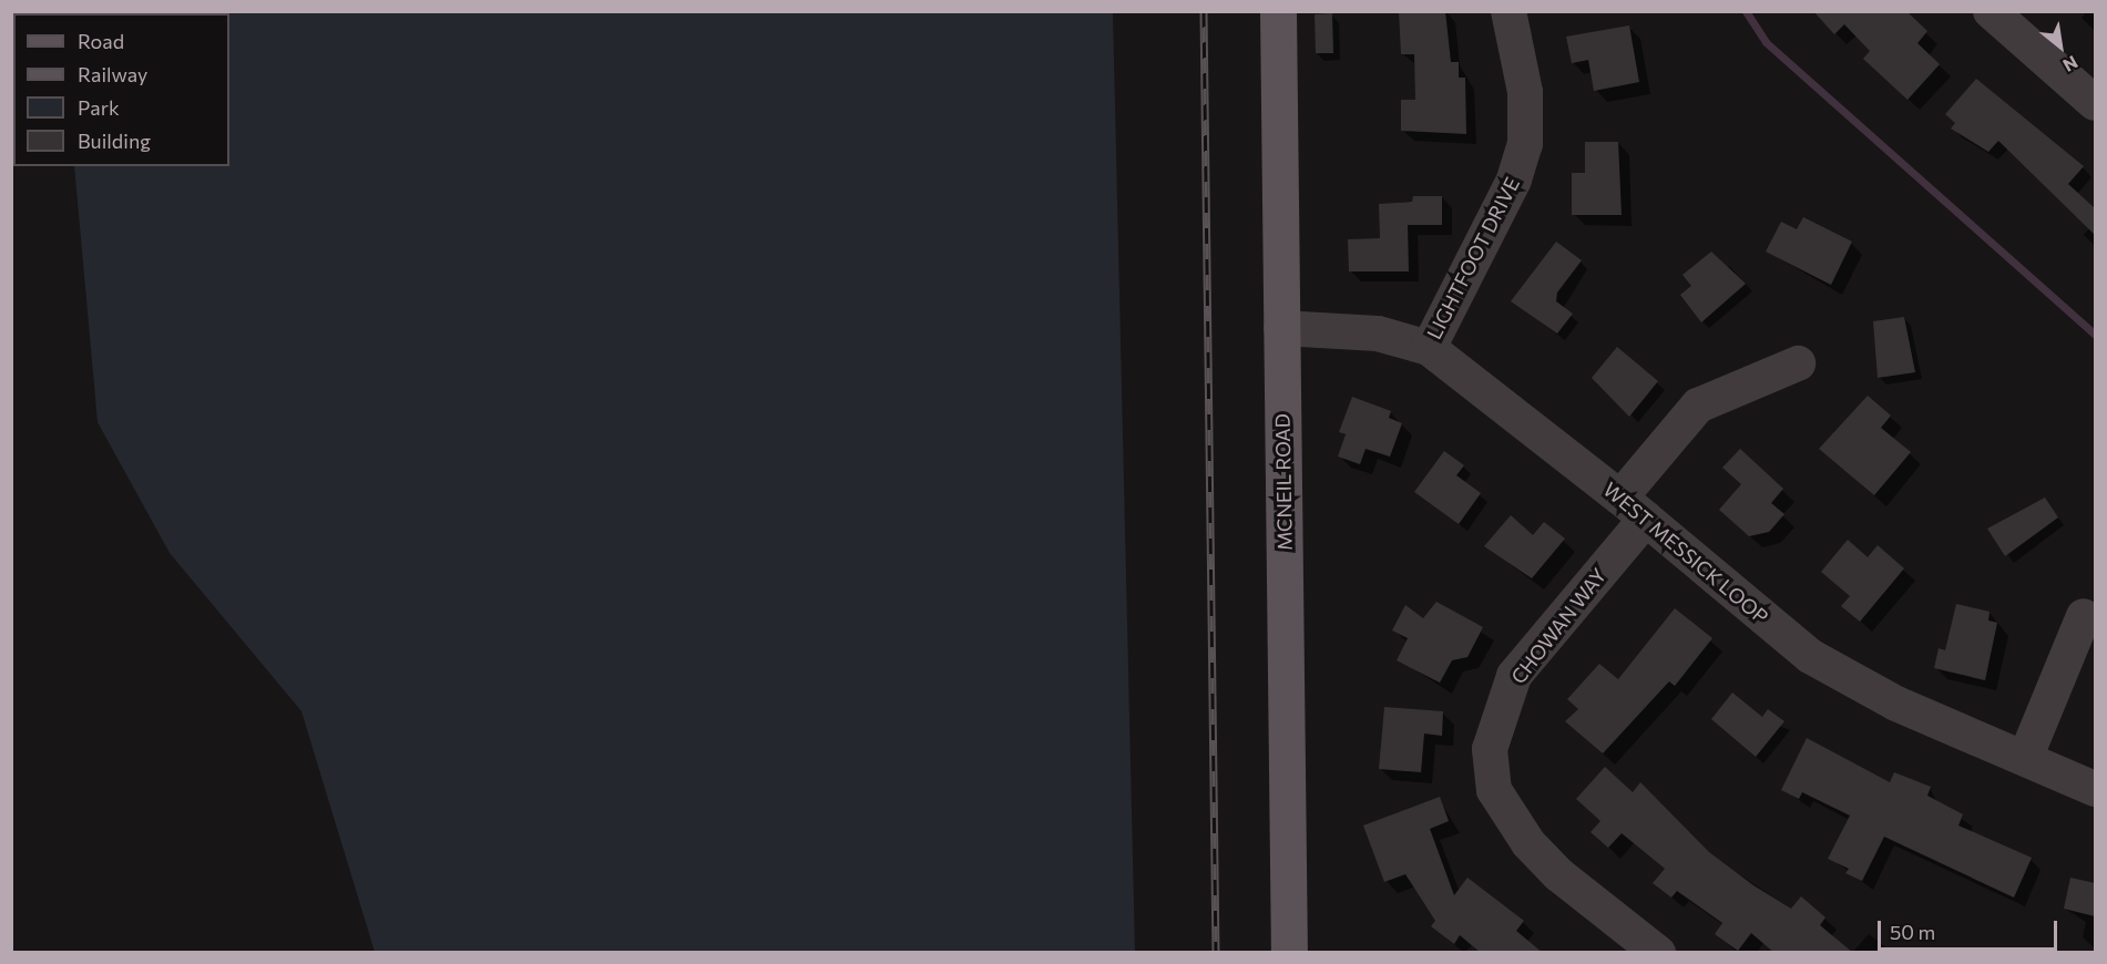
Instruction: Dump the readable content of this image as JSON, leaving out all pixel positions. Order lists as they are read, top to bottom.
{
  "streets": {
    "main road": ["MCNEIL ROAD"],
    "street": ["LIGHTFOOT DRIVE", "WEST MESSICK LOOP", "CHOWAN WAY"]
  },
  "crossings": [
    ["LIGHTFOOT DRIVE", "WEST MESSICK LOOP"],
    ["MCNEIL ROAD", "WEST MESSICK LOOP"],
    ["WEST MESSICK LOOP", "CHOWAN WAY"]
  ],
  "legend": [
    "Road",
    "Railway",
    "Park",
    "Building"
  ],
  "scale_bar": "50 m",
  "north": "bottom right"
}
